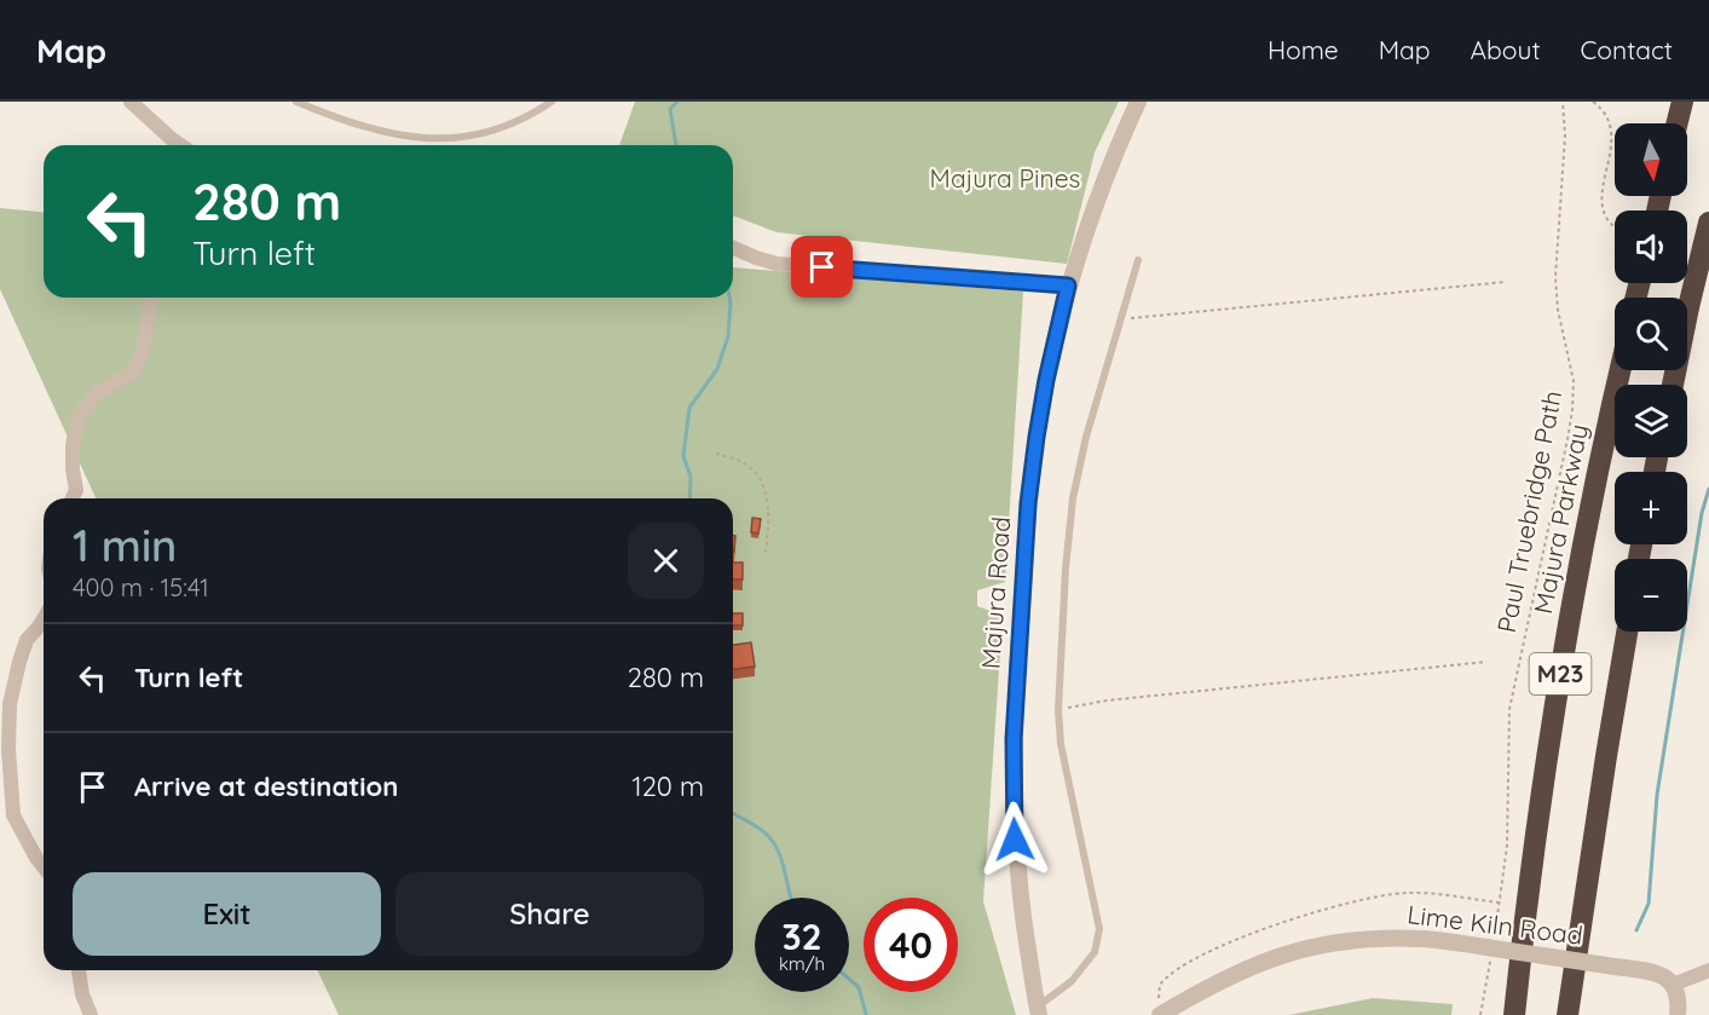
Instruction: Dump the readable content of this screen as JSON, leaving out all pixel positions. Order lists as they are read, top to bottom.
{
  "streets": {
    "highway": ["Majura Parkway", "M23"],
    "street": ["Majura Road", "Lime Kiln Road"],
    "path": ["Paul Truebridge Path"]
  },
  "crossings": [
    ["Paul Truebridge Path", "Lime Kiln Road"]
  ],
  "parks": ["Majura Pines"],
  "north": "bottom",
  "page": {
    "header": "Map",
    "nav": [
      "Home",
      "Map",
      "About",
      "Contact"
    ],
    "map_buttons": ["+", "−"],
    "turn": ["280 m", "Turn left"],
    "heading": ["1 min", "400 m · 15:41"],
    "list": [
      {
        "name": "Turn left",
        "value": "280 m"
      },
      {
        "name": "Arrive at destination",
        "value": "120 m"
      }
    ],
    "buttons": ["Exit", "Share"],
    "speed": "32 km/h",
    "limit": "40"
  }
}
